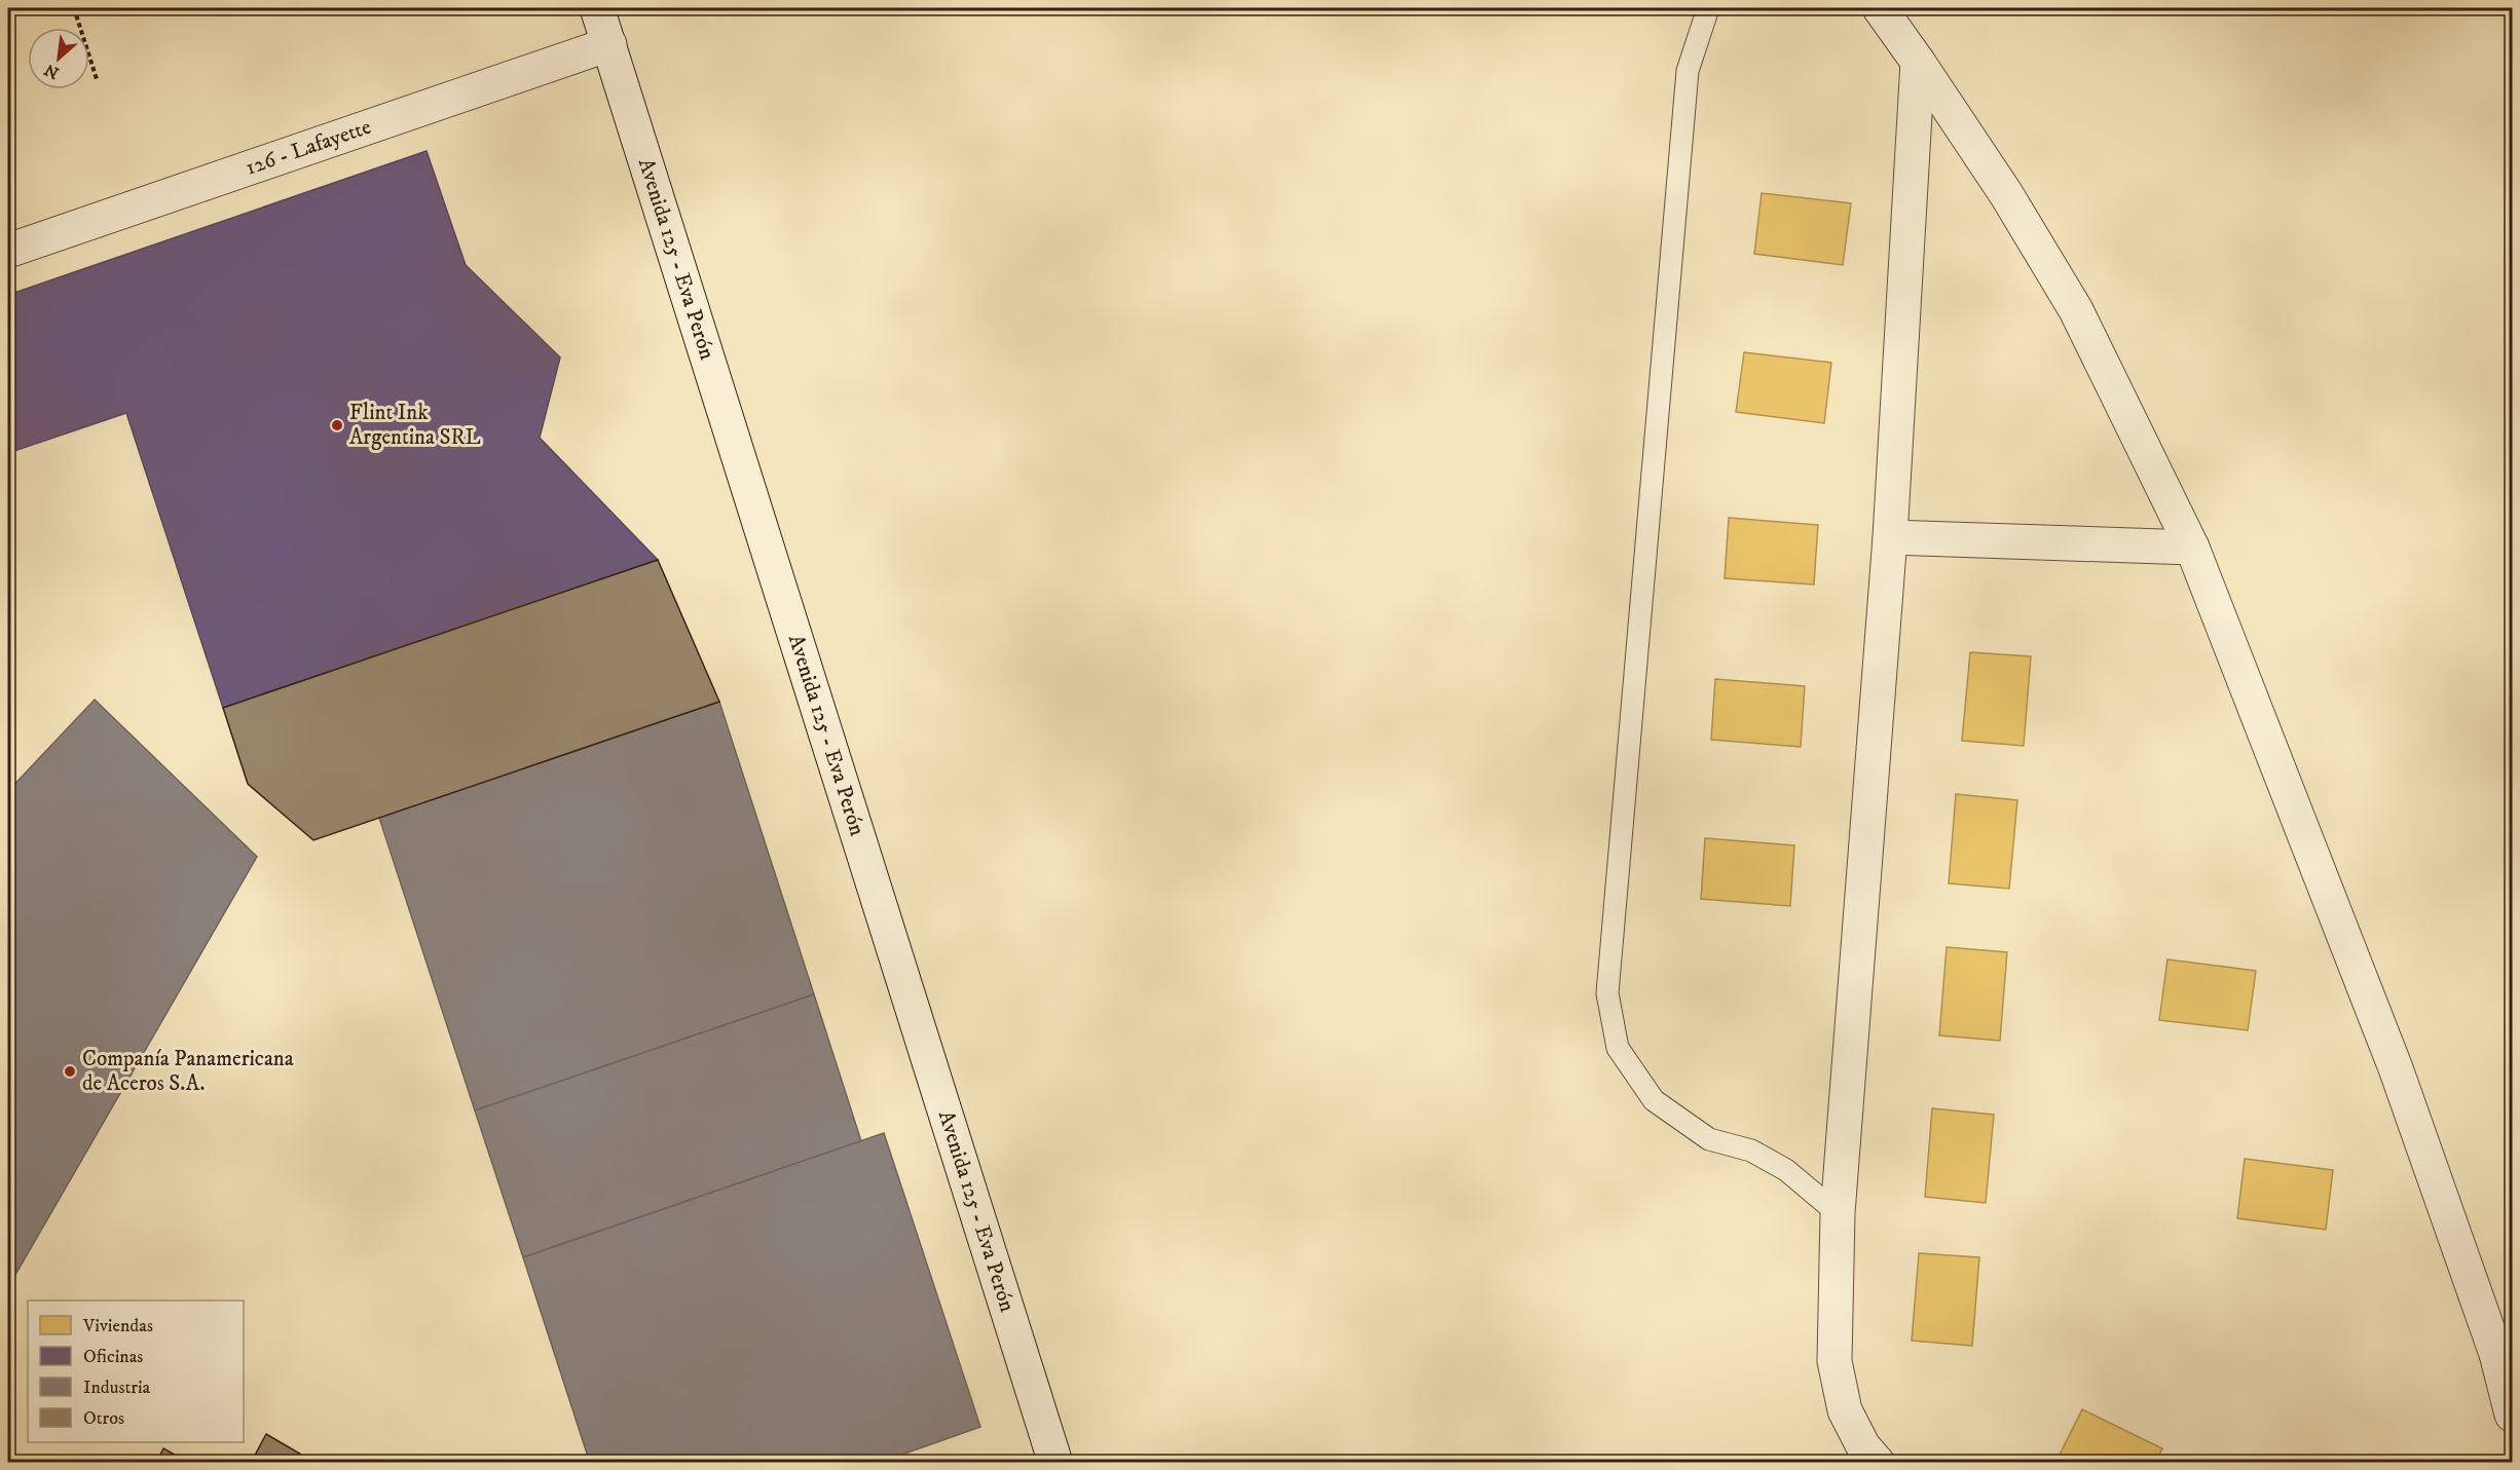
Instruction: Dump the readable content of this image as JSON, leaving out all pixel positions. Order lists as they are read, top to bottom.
{
  "streets": {
    "street": ["126 - Lafayette", "Avenida 125 - Eva Perón"]
  },
  "crossings": [
    ["126 - Lafayette", "Avenida 125 - Eva Perón"]
  ],
  "places": ["Flint Ink Argentina SRL", "Companía Panamericana de Aceros S.A."],
  "legend": [
    "Viviendas",
    "Oficinas",
    "Industria",
    "Otros"
  ],
  "north": "bottom left"
}
